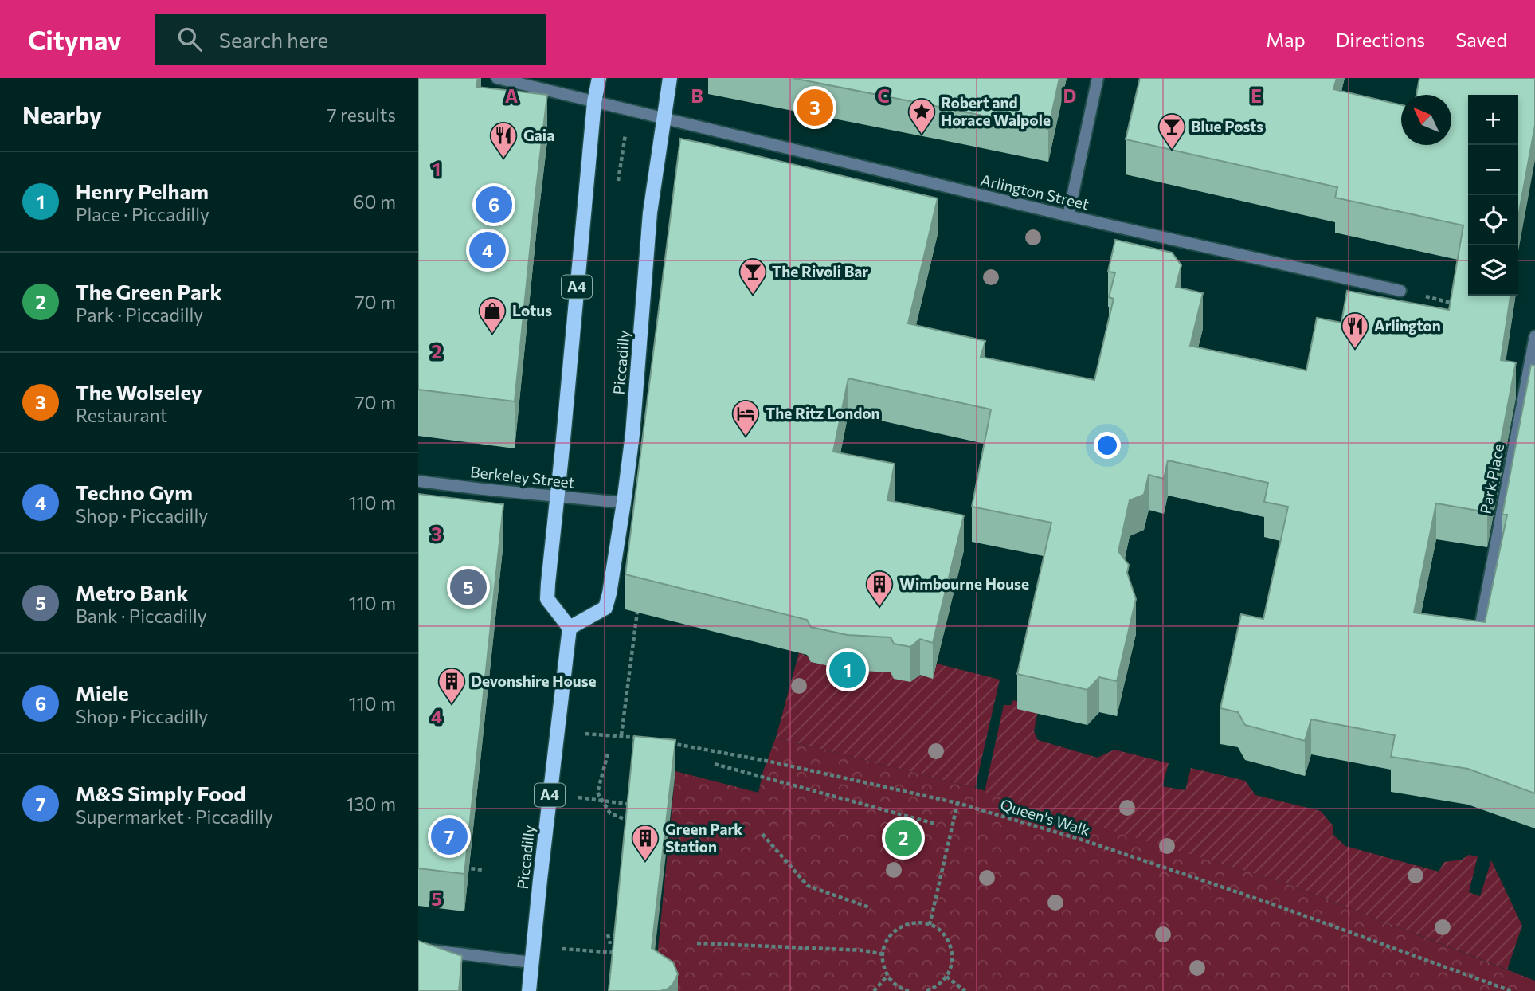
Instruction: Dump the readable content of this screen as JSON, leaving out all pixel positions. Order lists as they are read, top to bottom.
{
  "streets": {
    "main road": ["A4", "Piccadilly"],
    "street": ["Arlington Street", "Berkeley Street", "Park Place"],
    "path": ["Queen's Walk"]
  },
  "crossings": [
    ["Arlington Street", "A4"],
    ["Arlington Street", "Piccadilly"],
    ["A4", "Piccadilly"],
    ["A4", "Berkeley Street"],
    ["Piccadilly", "Berkeley Street"]
  ],
  "places": {
    "place": ["Robert and Horace Walpole"],
    "bar": ["Blue Posts", "The Rivoli Bar"],
    "restaurant": ["Gaia", "Arlington"],
    "shop": ["Lotus"],
    "hotel": ["The Ritz London"],
    "building": ["Wimbourne House", "Devonshire House", "Green Park Station"]
  },
  "north": "top left",
  "page": {
    "header": "Citynav",
    "search": "Search here",
    "nav": ["Map", "Directions", "Saved"],
    "heading": ["Nearby", "7 results"],
    "pins": [
      "3",
      "6",
      "4",
      "5",
      "1",
      "7",
      "2"
    ],
    "map_buttons": ["+", "−"],
    "list": [
      {
        "mark": "1",
        "name": "Henry Pelham",
        "note": "Place · Piccadilly",
        "value": "60 m"
      },
      {
        "mark": "2",
        "name": "The Green Park",
        "note": "Park · Piccadilly",
        "value": "70 m"
      },
      {
        "mark": "3",
        "name": "The Wolseley",
        "note": "Restaurant",
        "value": "70 m"
      },
      {
        "mark": "4",
        "name": "Techno Gym",
        "note": "Shop · Piccadilly",
        "value": "110 m"
      },
      {
        "mark": "5",
        "name": "Metro Bank",
        "note": "Bank · Piccadilly",
        "value": "110 m"
      },
      {
        "mark": "6",
        "name": "Miele",
        "note": "Shop · Piccadilly",
        "value": "110 m"
      },
      {
        "mark": "7",
        "name": "M&S Simply Food",
        "note": "Supermarket · Piccadilly",
        "value": "130 m"
      }
    ]
  },
  "grid": {
    "columns": [
      "A",
      "B",
      "C",
      "D",
      "E"
    ],
    "rows": [
      "1",
      "2",
      "3",
      "4",
      "5"
    ]
  }
}
